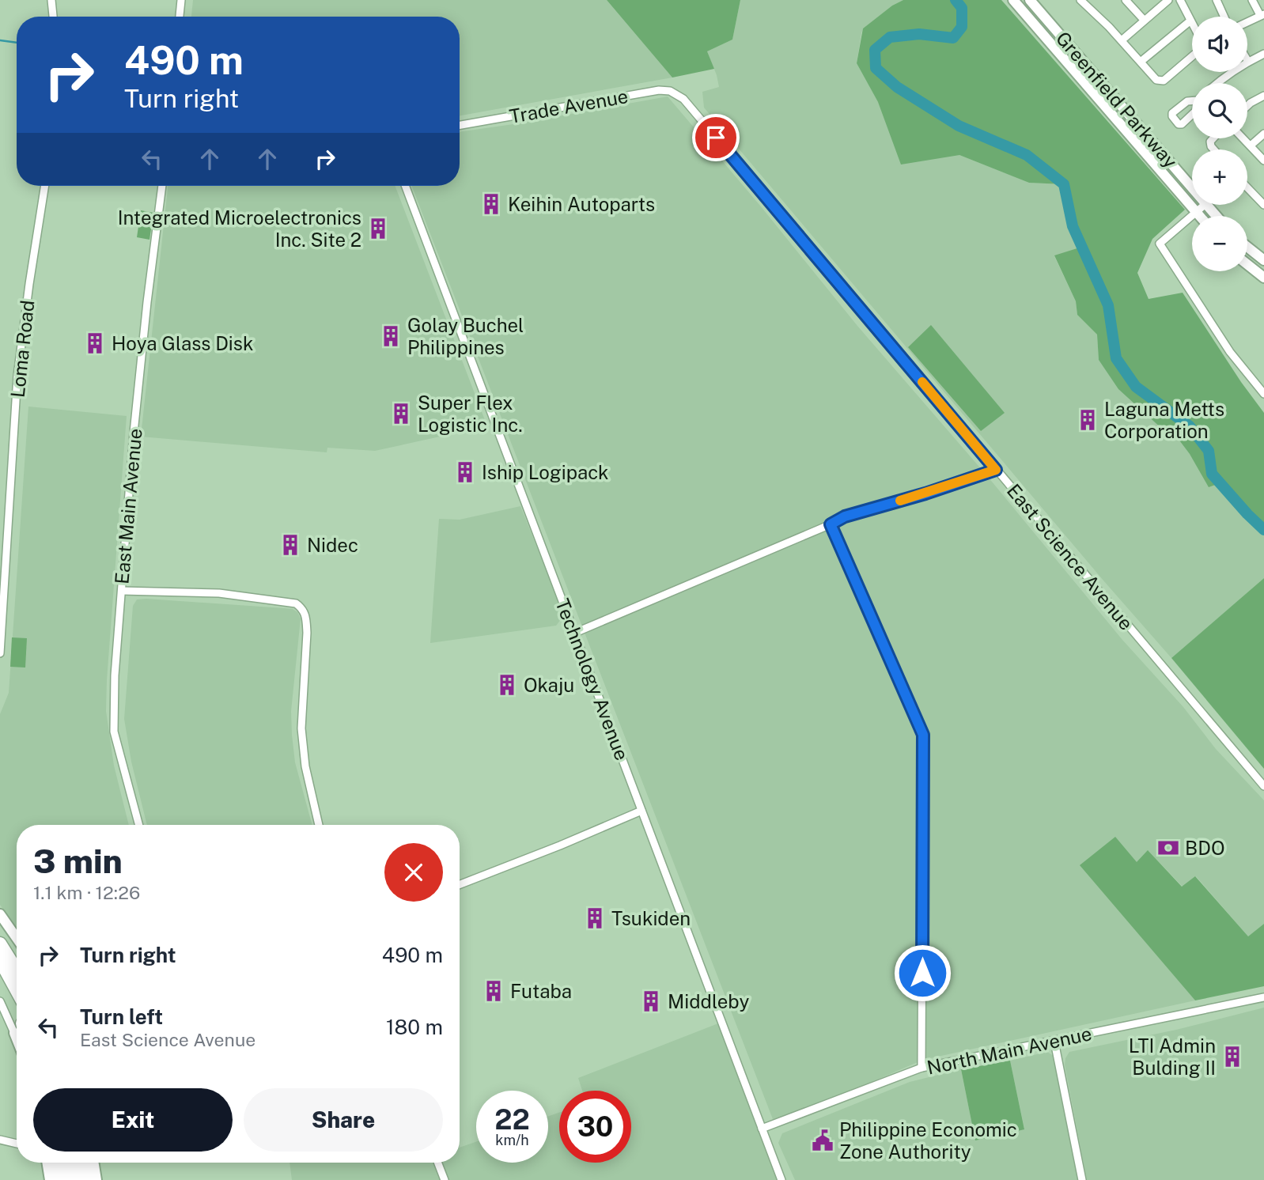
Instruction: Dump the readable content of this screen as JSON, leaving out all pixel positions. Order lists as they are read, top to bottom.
{
  "streets": {
    "main road": ["Greenfield Parkway"],
    "street": [
      "Trade Avenue",
      "Loma Road",
      "East Main Avenue",
      "East Science Avenue",
      "Technology Avenue",
      "North Main Avenue"
    ]
  },
  "crossings": [
    ["Trade Avenue", "East Science Avenue"],
    ["Technology Avenue", "North Main Avenue"]
  ],
  "places": {
    "building": [
      "Keihin Autoparts",
      "Integrated Microelectronics Inc. Site 2",
      "Golay Buchel Philippines",
      "Hoya Glass Disk",
      "Super Flex Logistic Inc.",
      "Laguna Metts Corporation",
      "Iship Logipack",
      "Nidec",
      "Okaju",
      "Tsukiden",
      "Futaba",
      "Middleby",
      "LTI Admin Bulding II"
    ],
    "bank": ["BDO"],
    "public building": ["Philippine Economic Zone Authority"]
  },
  "page": {
    "map_buttons": ["+", "−"],
    "turn": ["490 m", "Turn right"],
    "heading": ["3 min", "1.1 km · 12:26"],
    "list": [
      {
        "name": "Turn right",
        "value": "490 m"
      },
      {
        "name": "Turn left",
        "note": "East Science Avenue",
        "value": "180 m"
      }
    ],
    "buttons": ["Exit", "Share"],
    "speed": "22 km/h",
    "limit": "30"
  }
}
